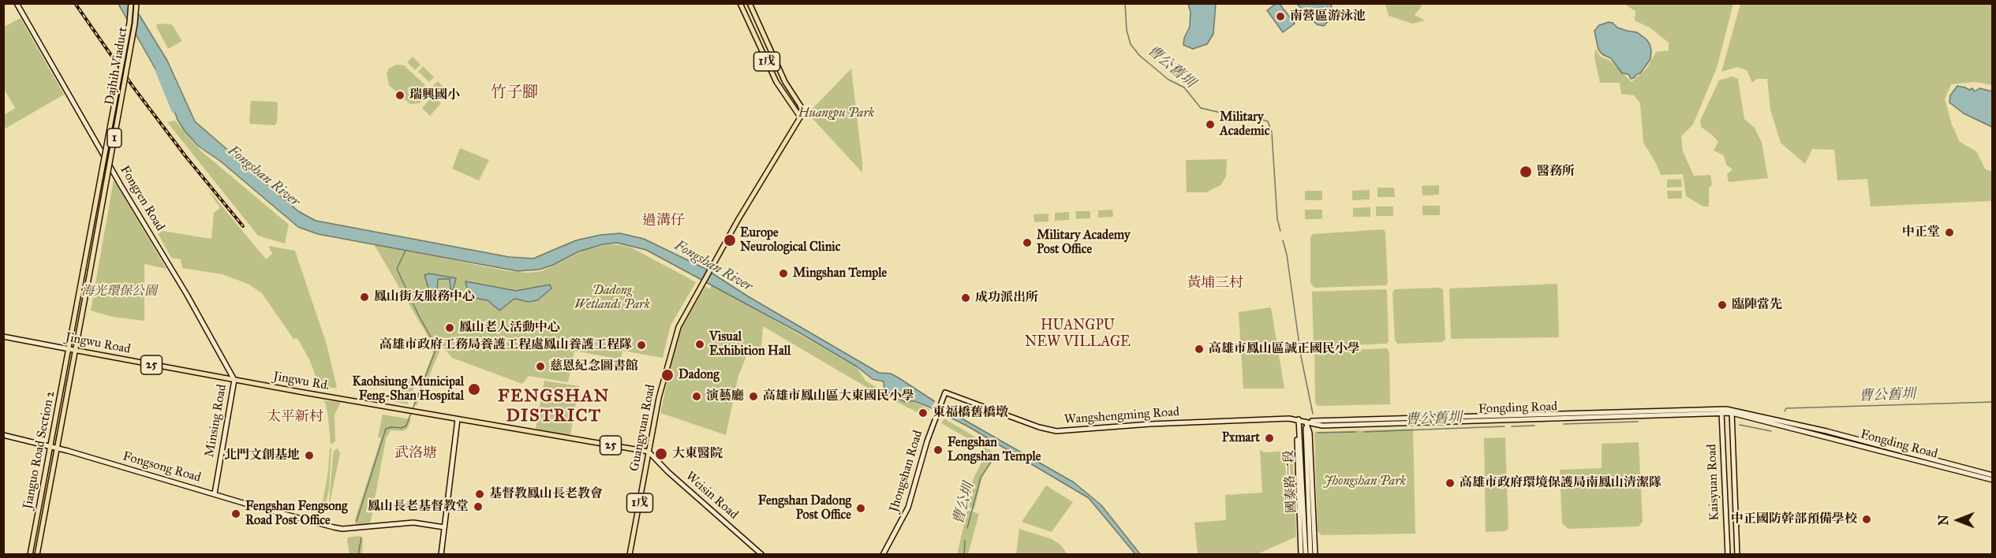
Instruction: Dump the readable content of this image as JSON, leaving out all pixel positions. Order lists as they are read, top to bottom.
{
  "streets": {
    "main road": [
      "1戊",
      "Dajhih Viaduct",
      "1",
      "Jingwu Road",
      "25",
      "Guangyuan Road",
      "Jianguo Road Section 2"
    ],
    "street": [
      "Fongren Road",
      "Fongding Road",
      "Wangshengming Road",
      "Minsing Road",
      "Fongsong Road",
      "Jhongshan Road",
      "國泰路一段",
      "Kaisyuan Road",
      "Weisin Road"
    ]
  },
  "crossings": [
    ["1戊", "Guangyuan Road"],
    ["Dajhih Viaduct", "Jingwu Road"],
    ["Dajhih Viaduct", "Jianguo Road Section 2"],
    ["Fongren Road", "Jingwu Road"],
    ["Fongren Road", "Minsing Road"],
    ["Jingwu Road", "25"],
    ["Jingwu Road", "Minsing Road"],
    ["Jingwu Road", "Jianguo Road Section 2"],
    ["25", "Guangyuan Road"],
    ["25", "Weisin Road"],
    ["Fongding Road", "Wangshengming Road"],
    ["Fongding Road", "Kaisyuan Road"],
    ["Wangshengming Road", "Jhongshan Road"],
    ["Wangshengming Road", "國泰路一段"],
    ["Minsing Road", "Fongsong Road"],
    ["Guangyuan Road", "Weisin Road"],
    ["Jianguo Road Section 2", "Fongsong Road"]
  ],
  "districts": [
    "竹子腳",
    "過溝仔",
    "黃埔三村",
    "HUANGPU NEW VILLAGE",
    "FENGSHAN DISTRICT",
    "太平新村",
    "武洛塘"
  ],
  "water": ["曹公舊圳", "Fongshan River", "曹公圳"],
  "parks": [
    "Huangpu Park",
    "Dadong Wetlands Park",
    "海光環保公園",
    "Jhongshan Park"
  ],
  "places": [
    "南營區游泳池",
    "瑞興國小",
    "Military Academic",
    "醫務所",
    "中正堂",
    "Europe Neurological Clinic",
    "Military Academy Post Office",
    "Mingshan Temple",
    "鳳山街友服務中心",
    "成功派出所",
    "臨陣當先",
    "鳳山老人活動中心",
    "Visual Exhibition Hall",
    "高雄市政府工務局養護工程處鳳山養護工程隊",
    "高雄市鳳山區誠正國民小學",
    "慈恩紀念圖書館",
    "Dadong",
    "Kaohsiung Municipal Feng-Shan Hospital",
    "演藝廳",
    "高雄市鳳山區大東國民小學",
    "東福橋舊橋墩",
    "Pxmart",
    "Fengshan Longshan Temple",
    "大東醫院",
    "北門文創基地",
    "高雄市政府環境保護局南鳳山清潔隊",
    "基督教鳳山長老教會",
    "鳳山長老基督教堂",
    "Fengshan Dadong Post Office",
    "Fengshan Fengsong Road Post Office",
    "中正國防幹部預備學校"
  ],
  "north": "left"
}
